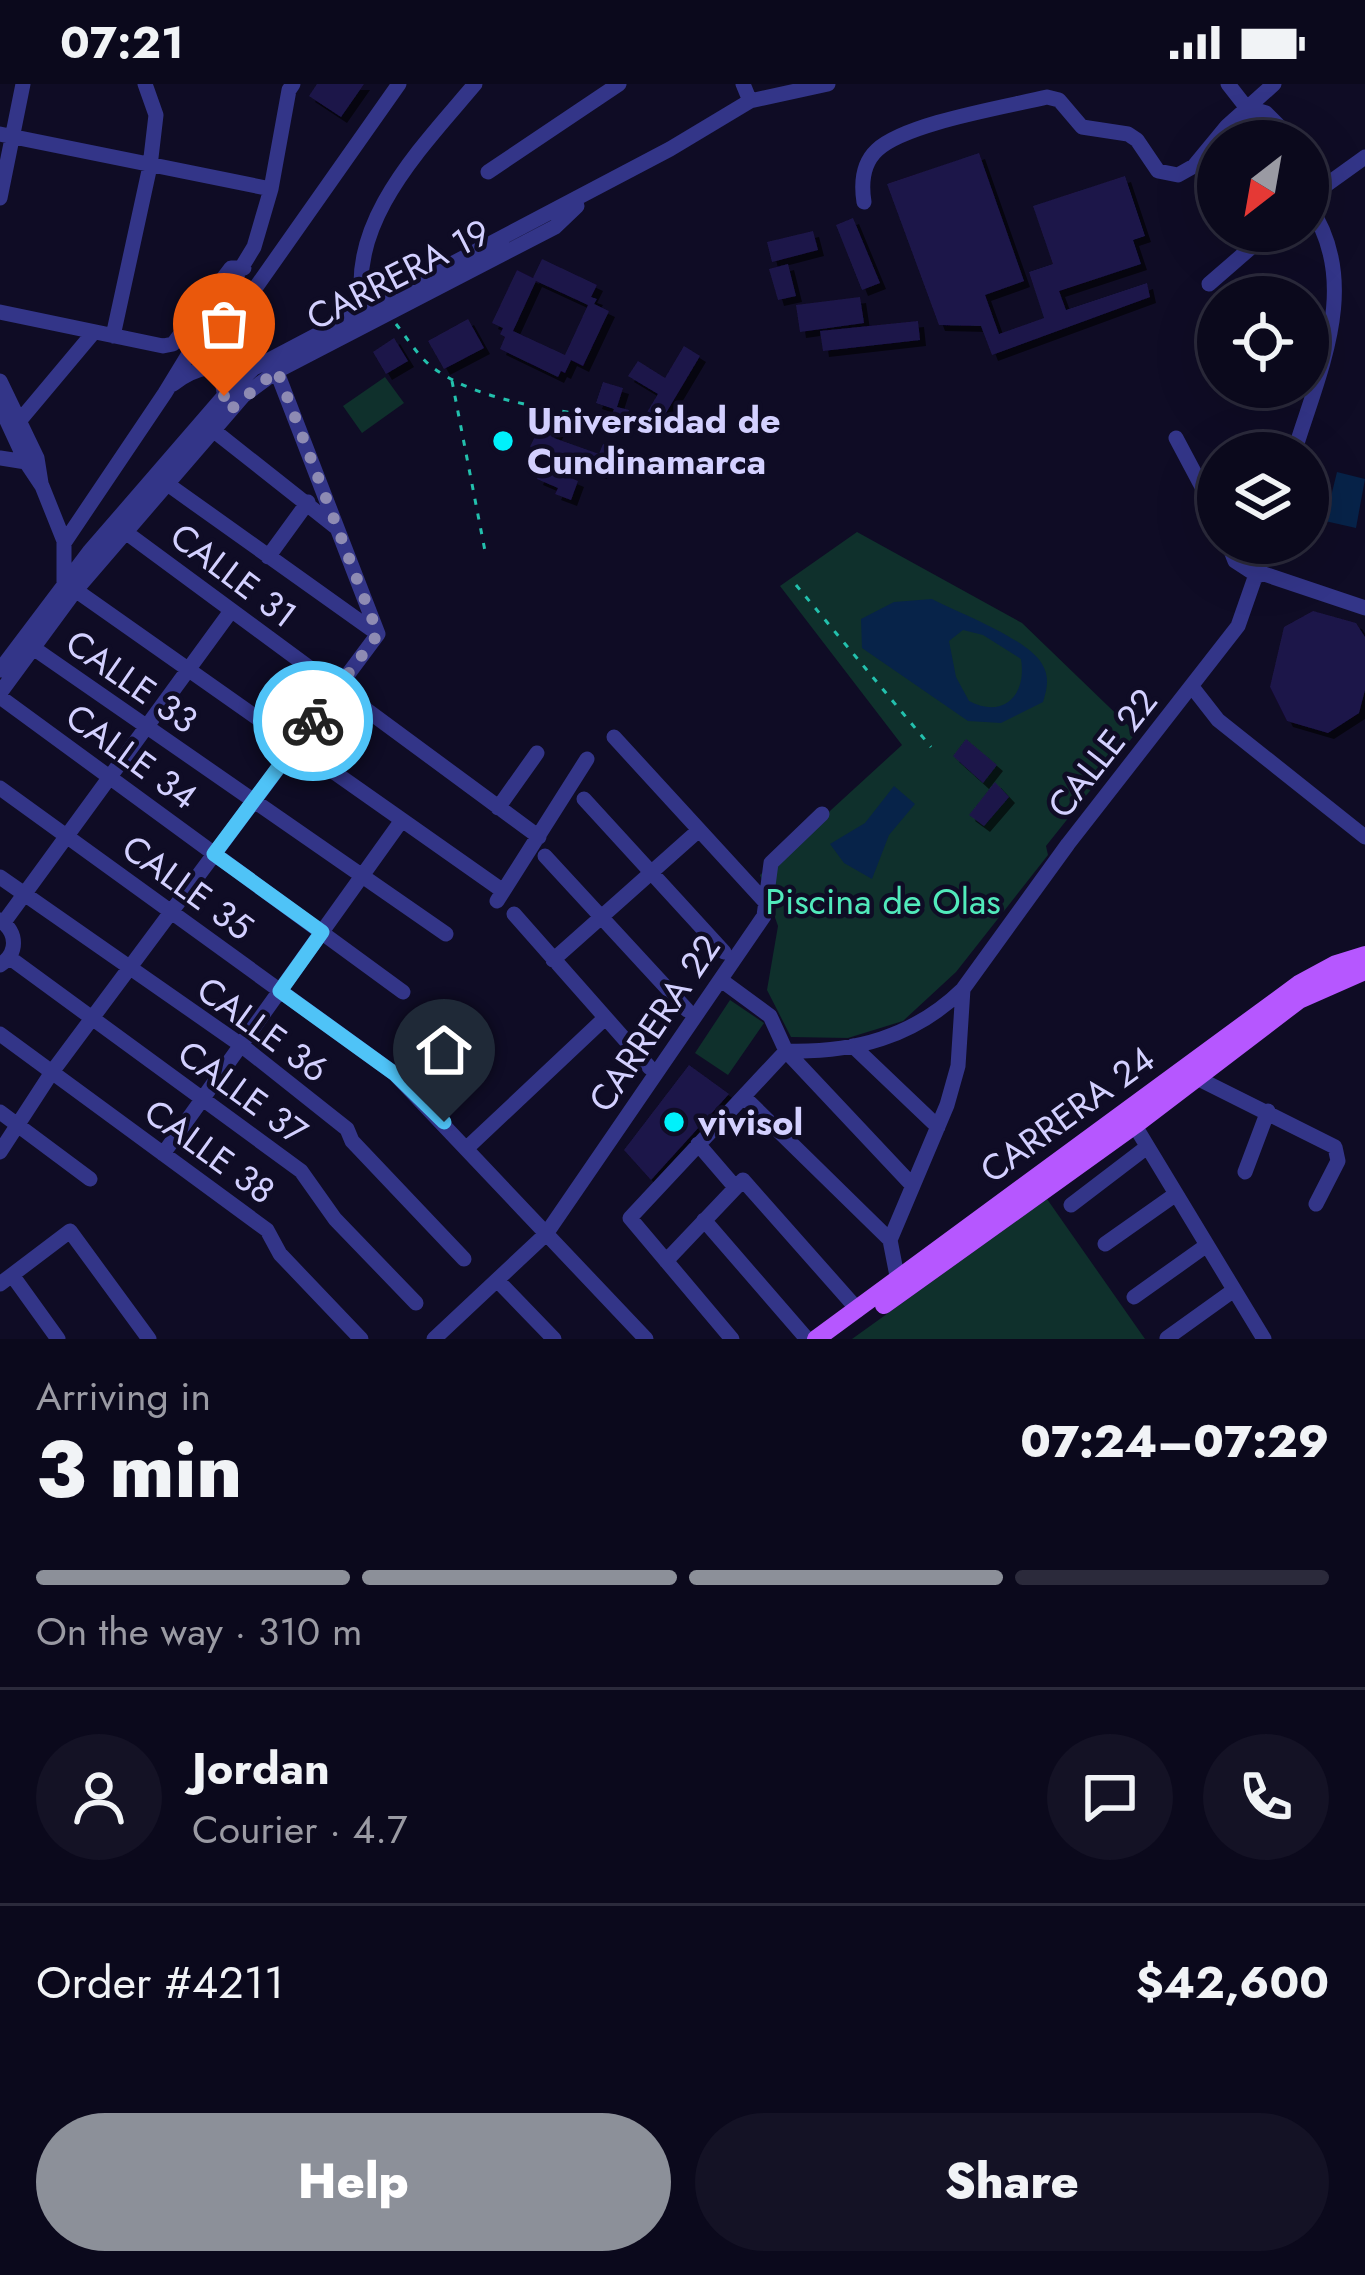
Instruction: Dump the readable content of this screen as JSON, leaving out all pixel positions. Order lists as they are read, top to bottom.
{
  "streets": {
    "main road": ["CARRERA 24"],
    "street": [
      "CARRERA 19",
      "CALLE 31",
      "CALLE 33",
      "CALLE 22",
      "CALLE 34",
      "CALLE 35",
      "CARRERA 22",
      "CALLE 36",
      "CALLE 37",
      "CALLE 38"
    ]
  },
  "crossings": [
    ["CARRERA 19", "CALLE 31"],
    ["CARRERA 19", "CALLE 33"],
    ["CARRERA 19", "CALLE 34"],
    ["CALLE 35", "CARRERA 22"]
  ],
  "parks": ["Piscina de Olas"],
  "places": ["Universidad de Cundinamarca", "vivisol"],
  "north": "bottom left",
  "page": {
    "status": "07:21",
    "heading": ["3 min", "Arriving in", "07:24–07:29"],
    "panel": [
      "Jordan",
      "Courier · 4.7",
      "Order #4211",
      "$42,600"
    ],
    "bar": "On the way · 310 m",
    "buttons": ["Help", "Share"]
  }
}
